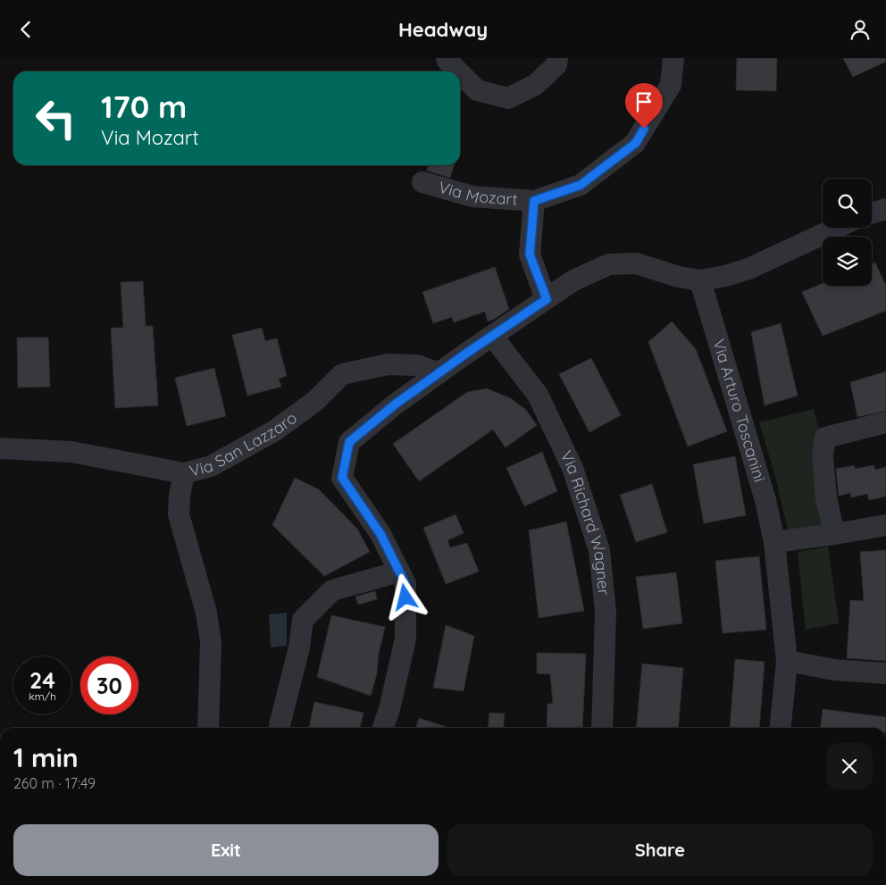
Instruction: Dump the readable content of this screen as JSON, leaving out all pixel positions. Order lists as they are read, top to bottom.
{
  "streets": {
    "street": [
      "Via Mozart",
      "Via Arturo Toscanini",
      "Via San Lazzaro",
      "Via Richard Wagner"
    ]
  },
  "page": {
    "header": "Headway",
    "turn": ["170 m", "Via Mozart"],
    "speed": "24 km/h",
    "limit": "30",
    "heading": ["1 min", "260 m · 17:49"],
    "buttons": ["Exit", "Share"]
  }
}
